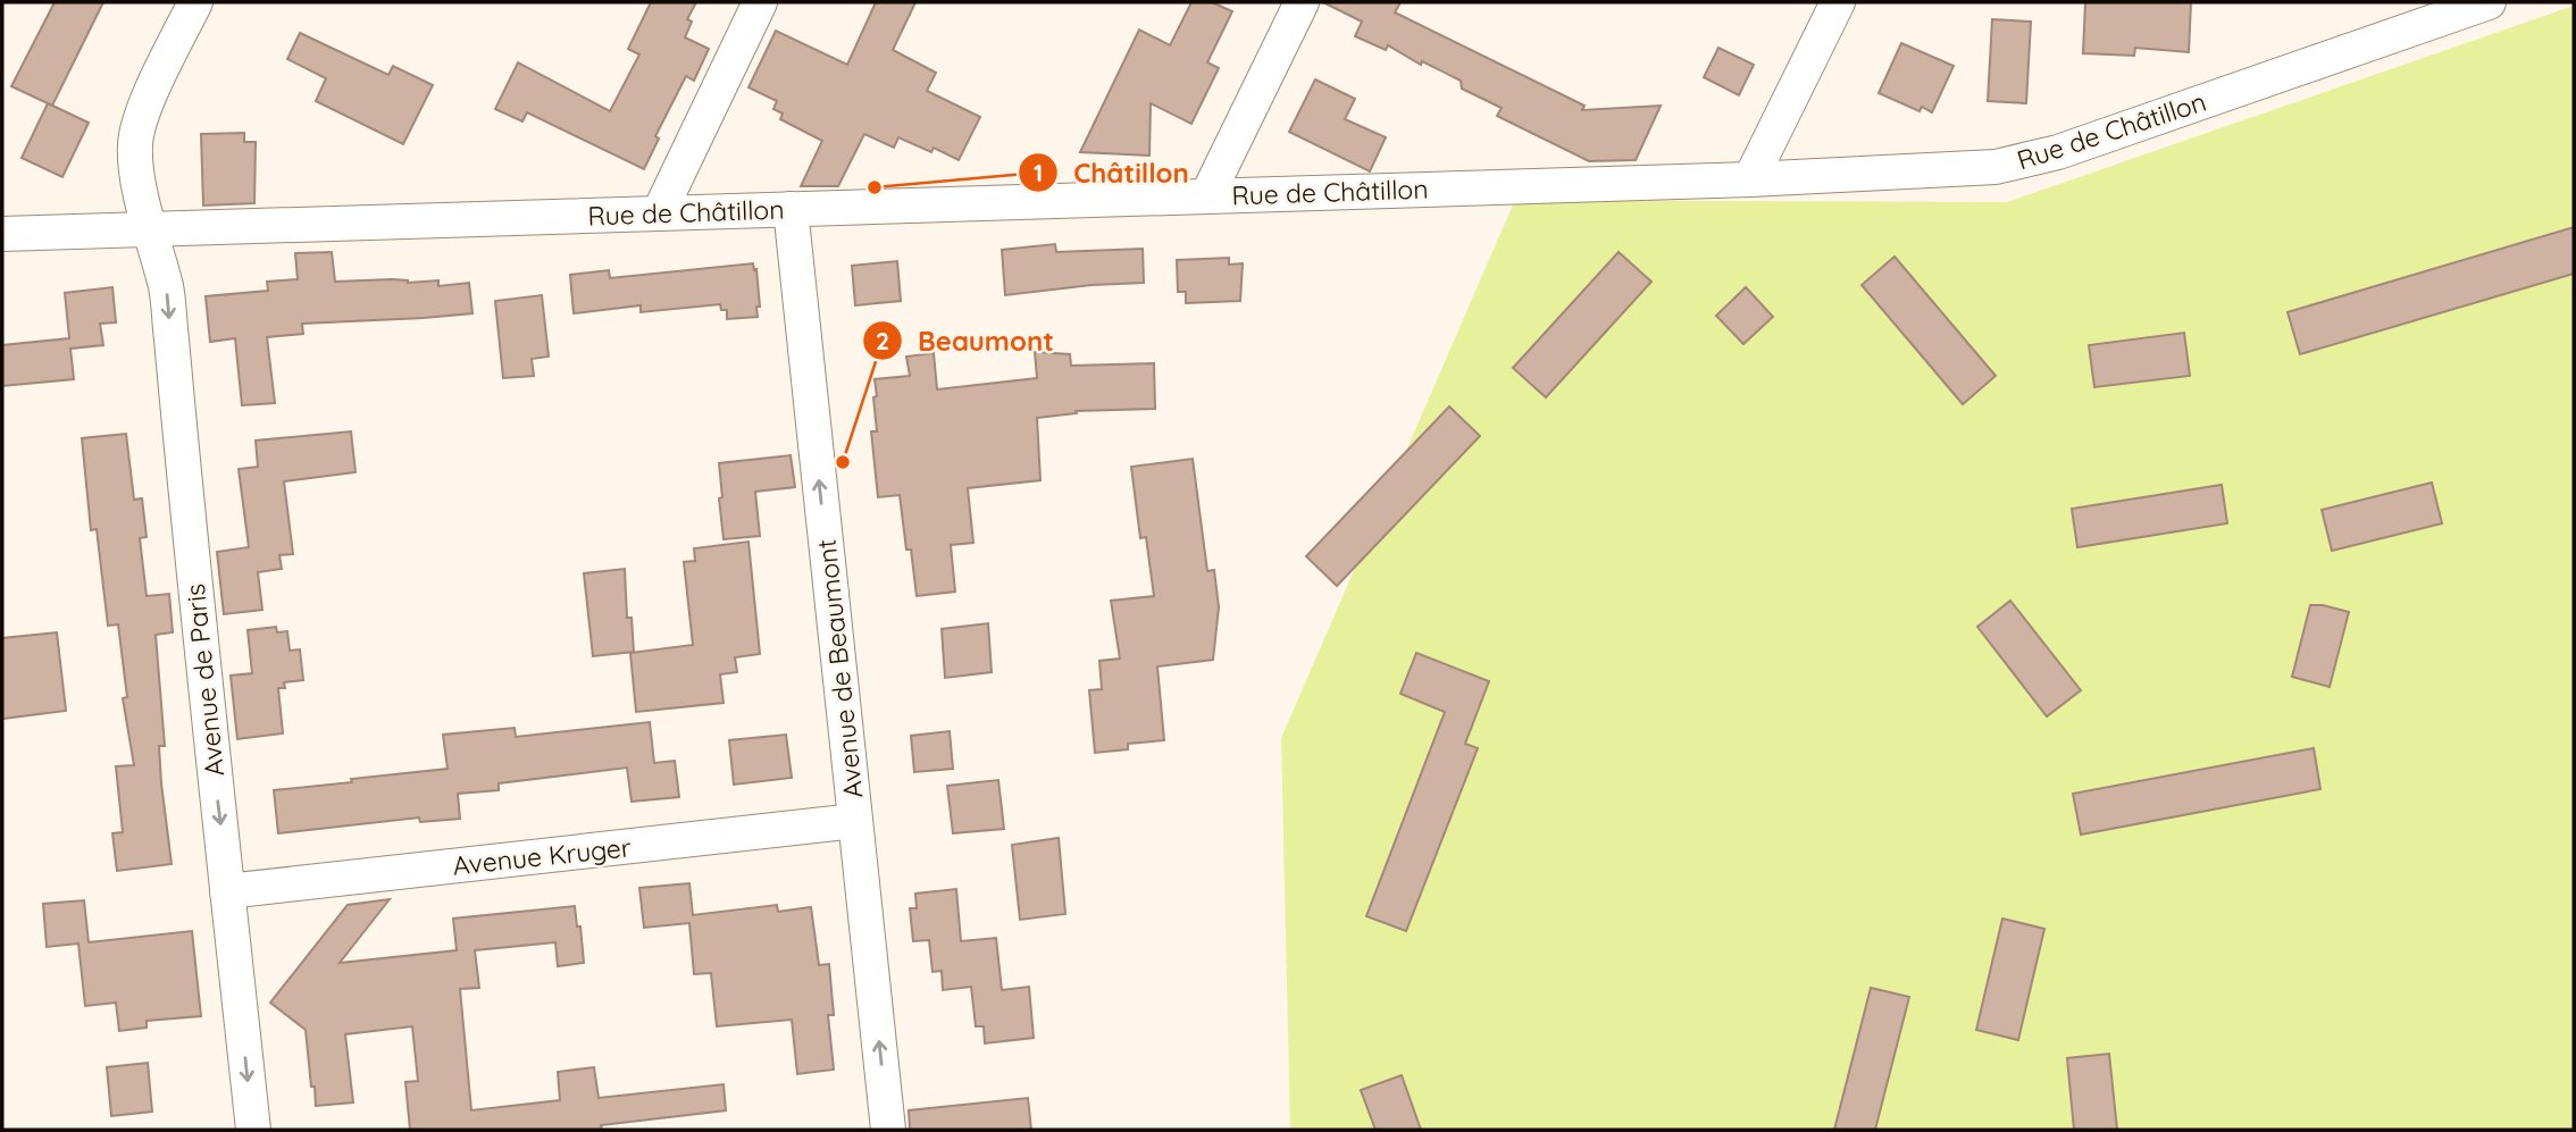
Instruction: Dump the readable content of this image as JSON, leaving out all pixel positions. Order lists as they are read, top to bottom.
{
  "streets": {
    "street": [
      "Rue de Châtillon",
      "Avenue de Beaumont",
      "Avenue de Paris",
      "Avenue Kruger"
    ]
  },
  "crossings": [
    ["Rue de Châtillon", "Avenue de Beaumont"],
    ["Rue de Châtillon", "Avenue de Paris"],
    ["Avenue de Beaumont", "Avenue Kruger"],
    ["Avenue de Paris", "Avenue Kruger"]
  ],
  "one_way": ["Avenue de Beaumont", "Avenue de Paris"],
  "places": ["Châtillon", "Beaumont"]
}
